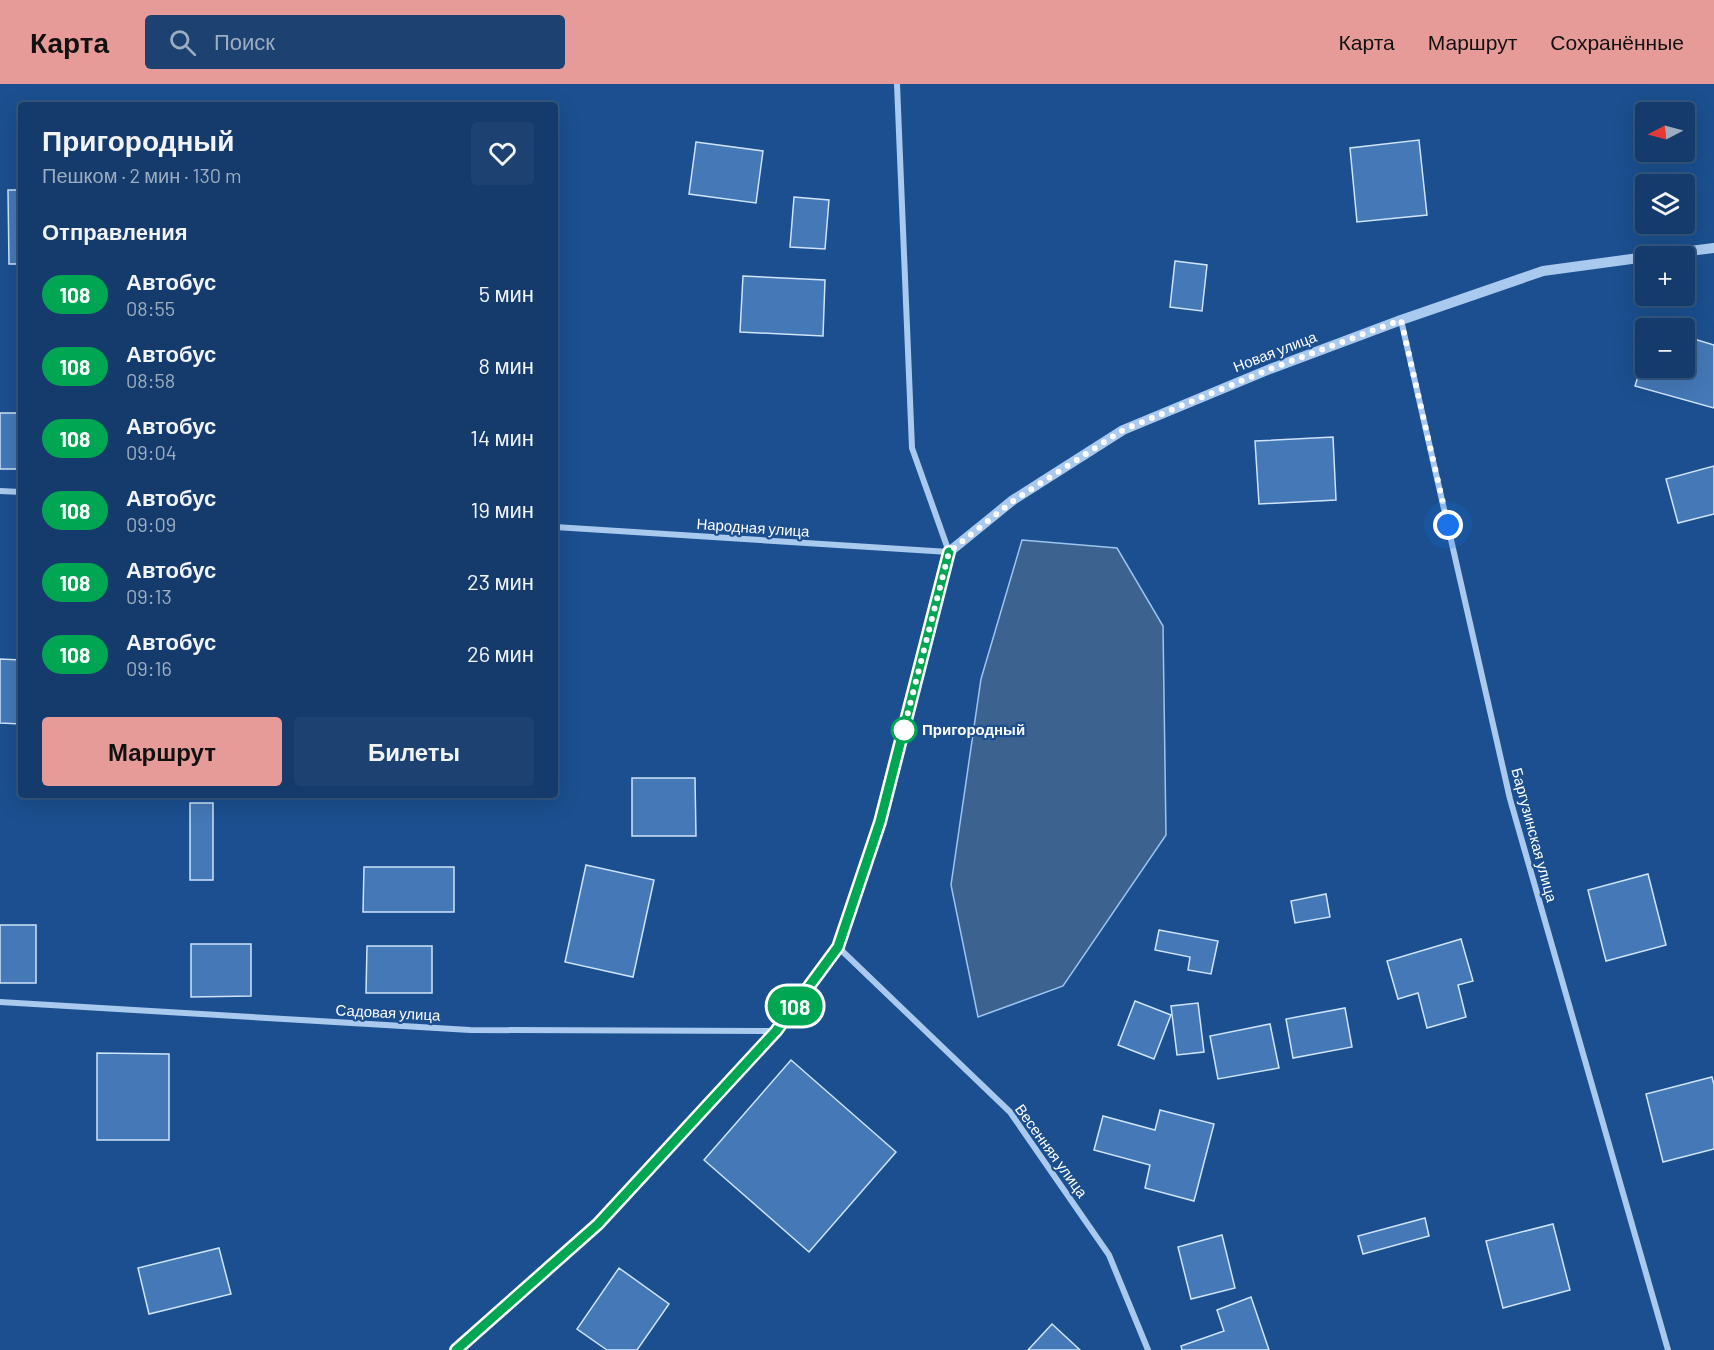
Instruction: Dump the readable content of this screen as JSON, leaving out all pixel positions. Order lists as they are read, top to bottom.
{
  "streets": {
    "street": [
      "Новая улица",
      "Народная улица",
      "Баргузинская улица",
      "Садовая улица",
      "Весенняя улица"
    ]
  },
  "crossings": [
    ["Новая улица", "Народная улица"],
    ["Новая улица", "Баргузинская улица"]
  ],
  "places": ["Пригородный"],
  "lines": ["bus line 108"],
  "north": "left",
  "page": {
    "header": "Карта",
    "search": "Поиск",
    "nav": ["Карта", "Маршрут", "Сохранённые"],
    "on_map": "108",
    "map_buttons": ["+", "−"],
    "heading": [
      ["Пригородный", "Пешком · 2 мин · 130 m"],
      "Отправления"
    ],
    "list": [
      {
        "mark": "108",
        "name": "Автобус",
        "note": "08:55",
        "value": "5 мин"
      },
      {
        "mark": "108",
        "name": "Автобус",
        "note": "08:58",
        "value": "8 мин"
      },
      {
        "mark": "108",
        "name": "Автобус",
        "note": "09:04",
        "value": "14 мин"
      },
      {
        "mark": "108",
        "name": "Автобус",
        "note": "09:09",
        "value": "19 мин"
      },
      {
        "mark": "108",
        "name": "Автобус",
        "note": "09:13",
        "value": "23 мин"
      },
      {
        "mark": "108",
        "name": "Автобус",
        "note": "09:16",
        "value": "26 мин"
      }
    ],
    "buttons": ["Маршрут", "Билеты"]
  }
}
